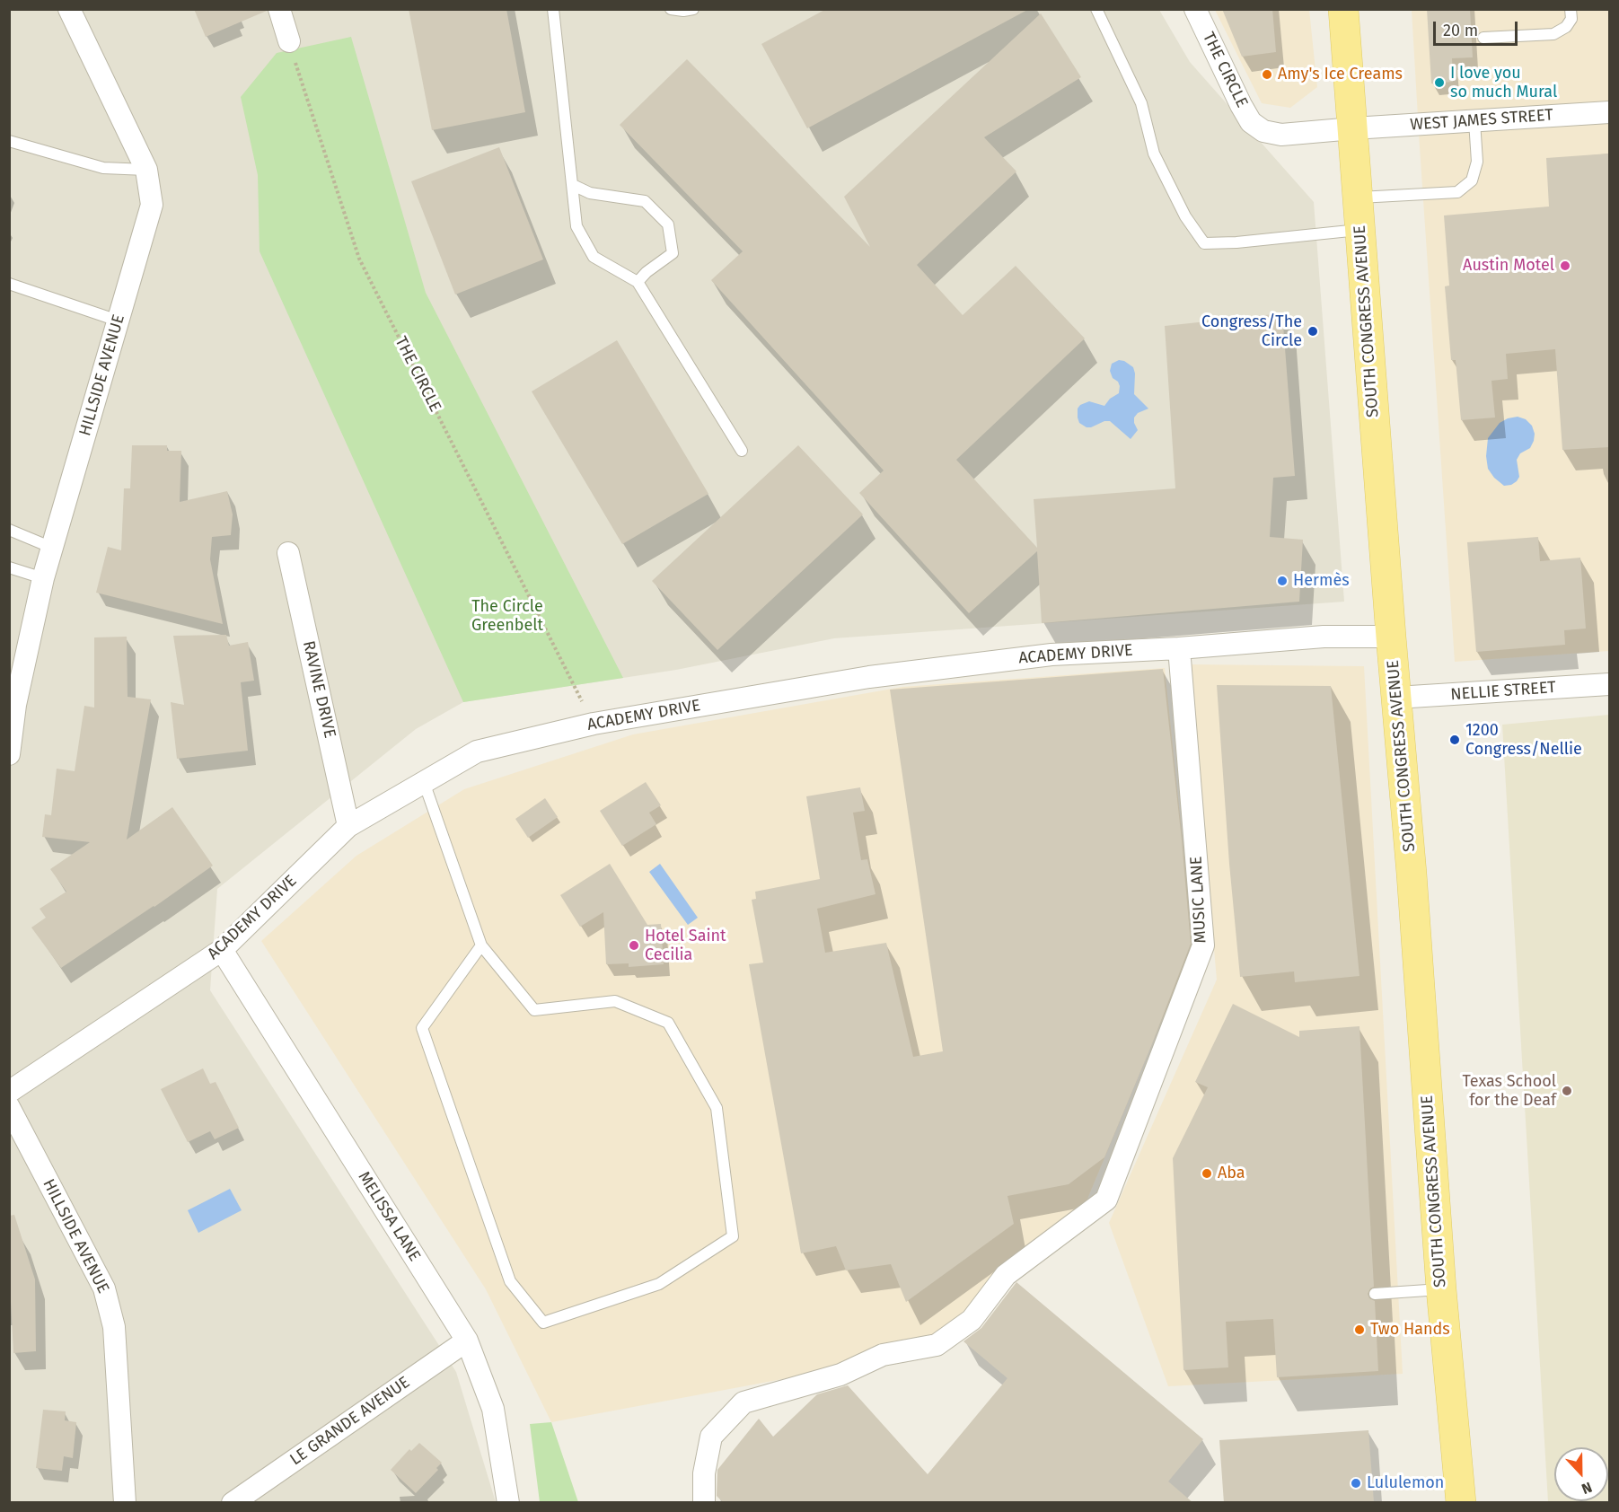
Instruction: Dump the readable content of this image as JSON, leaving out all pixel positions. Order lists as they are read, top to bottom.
{
  "streets": {
    "main road": ["SOUTH CONGRESS AVENUE"],
    "street": [
      "THE CIRCLE",
      "WEST JAMES STREET",
      "HILLSIDE AVENUE",
      "ACADEMY DRIVE",
      "RAVINE DRIVE",
      "NELLIE STREET",
      "MUSIC LANE",
      "MELISSA LANE",
      "LE GRANDE AVENUE"
    ]
  },
  "crossings": [
    ["THE CIRCLE", "WEST JAMES STREET"],
    ["THE CIRCLE", "SOUTH CONGRESS AVENUE"],
    ["THE CIRCLE", "ACADEMY DRIVE"],
    ["WEST JAMES STREET", "SOUTH CONGRESS AVENUE"],
    ["SOUTH CONGRESS AVENUE", "ACADEMY DRIVE"],
    ["SOUTH CONGRESS AVENUE", "NELLIE STREET"],
    ["ACADEMY DRIVE", "RAVINE DRIVE"],
    ["ACADEMY DRIVE", "MUSIC LANE"],
    ["ACADEMY DRIVE", "MELISSA LANE"],
    ["MELISSA LANE", "LE GRANDE AVENUE"]
  ],
  "parks": ["The Circle Greenbelt"],
  "places": [
    "Amy's Ice Creams",
    "I love you so much Mural",
    "Austin Motel",
    "Congress/The Circle",
    "Hermès",
    "1200 Congress/Nellie",
    "Hotel Saint Cecilia",
    "Texas School for the Deaf",
    "Aba",
    "Two Hands",
    "Lululemon"
  ],
  "scale_bar": "20 m",
  "north": "bottom"
}
